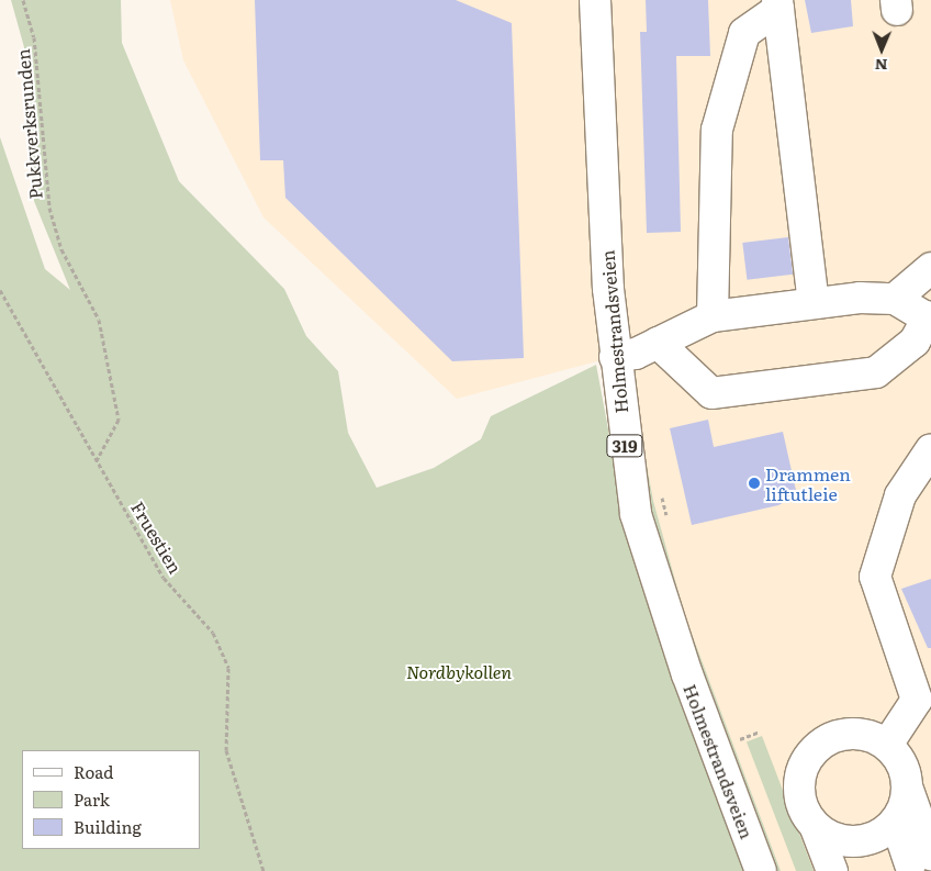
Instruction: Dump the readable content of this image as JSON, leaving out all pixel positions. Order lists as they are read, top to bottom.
{
  "streets": {
    "main road": ["Holmestrandsveien", "319"],
    "path": ["Pukkverksrunden", "Fruestien"]
  },
  "crossings": [
    ["Pukkverksrunden", "Fruestien"]
  ],
  "parks": ["Nordbykollen"],
  "places": ["Drammen liftutleie"],
  "legend": ["Road", "Park", "Building"],
  "north": "bottom"
}
